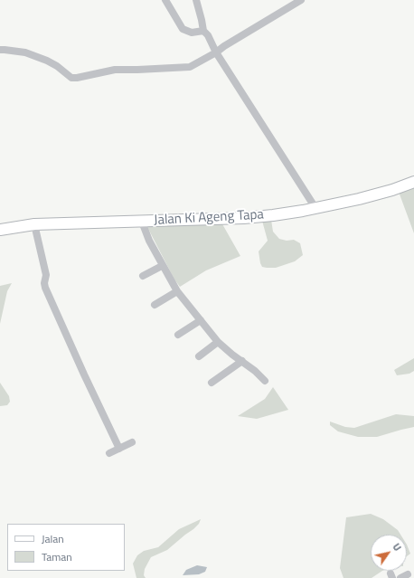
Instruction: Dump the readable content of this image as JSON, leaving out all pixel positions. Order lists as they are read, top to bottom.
{
  "streets": {
    "street": ["Jalan Ki Ageng Tapa"]
  },
  "legend": ["Jalan", "Taman"],
  "north": "top right"
}
